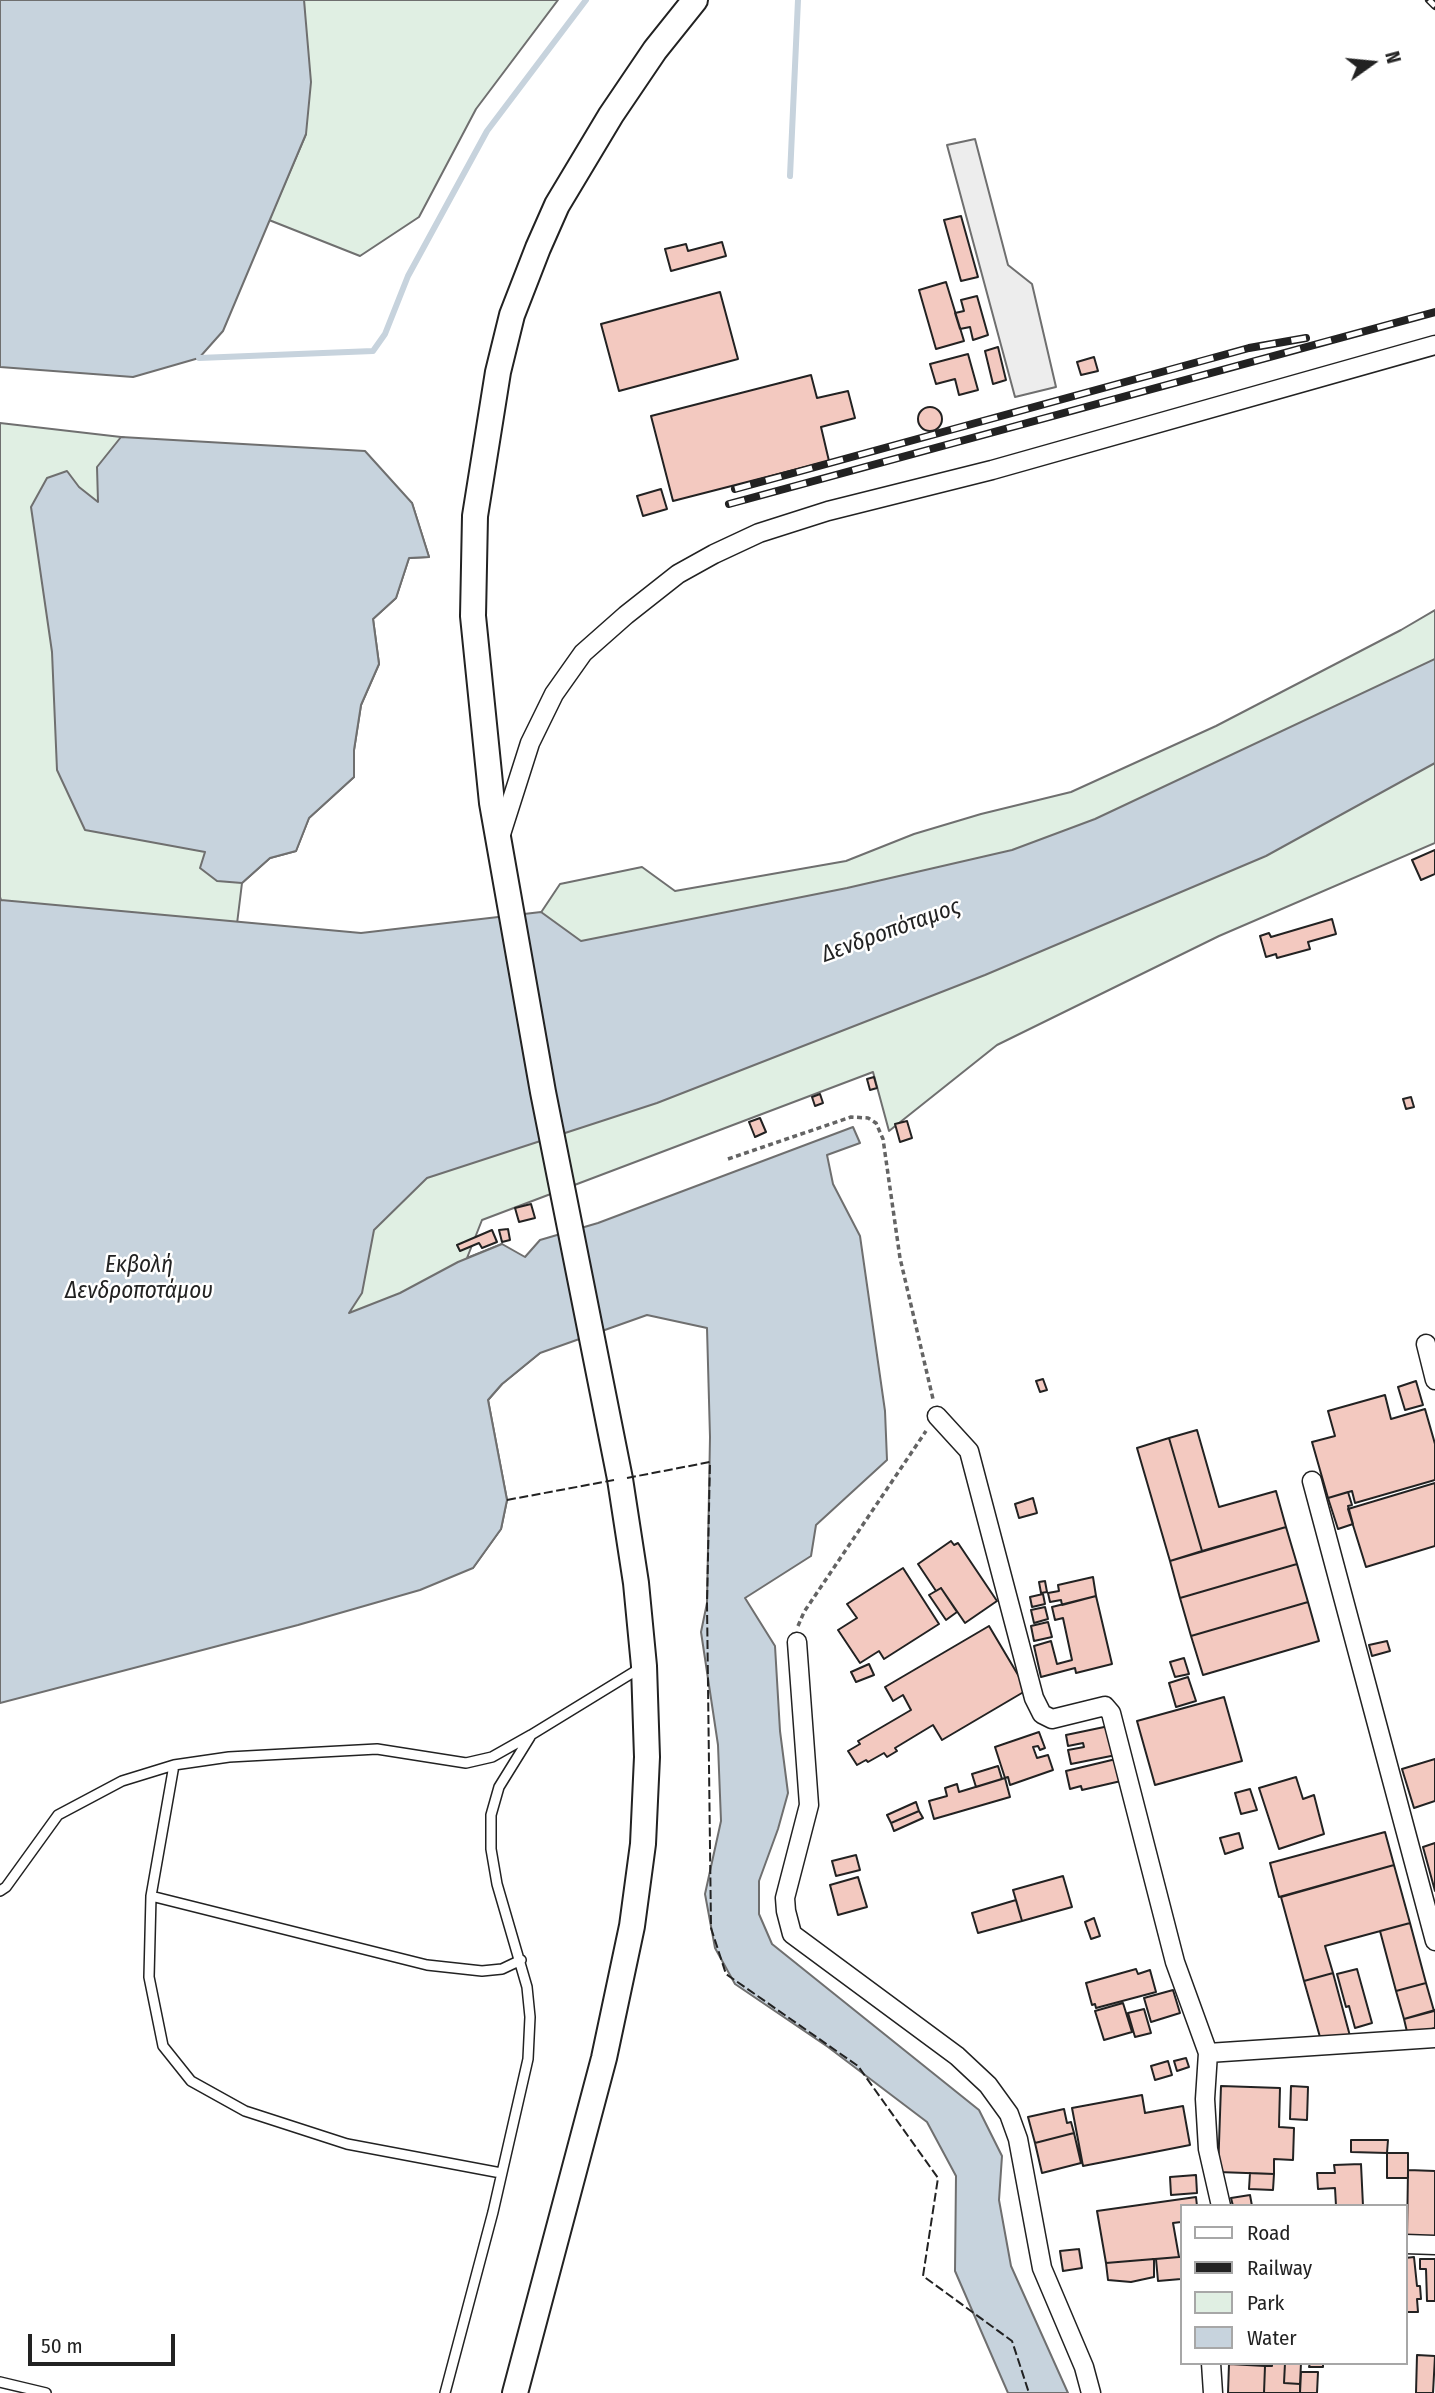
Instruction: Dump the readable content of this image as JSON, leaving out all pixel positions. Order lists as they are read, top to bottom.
{
  "water": ["Δενδροπόταμος", "Εκβολή Δενδροποτάμου"],
  "legend": [
    "Road",
    "Railway",
    "Park",
    "Water"
  ],
  "scale_bar": "50 m",
  "north": "right"
}
